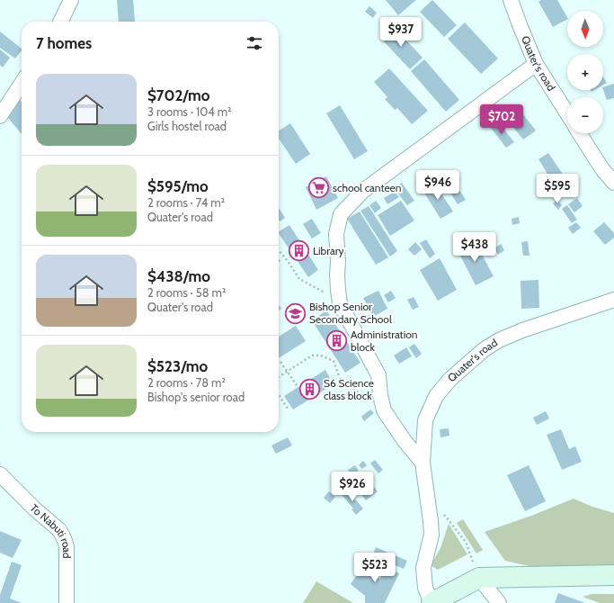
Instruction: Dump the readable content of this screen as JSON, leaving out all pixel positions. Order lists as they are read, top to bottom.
{
  "streets": {
    "street": ["Quater's road", "To Nabuti road"]
  },
  "places": {
    "supermarket": ["school canteen"],
    "building": ["Library", "Administration block", "S6 Science class block"],
    "school or university": ["Bishop Senior Secondary School"]
  },
  "north": "bottom",
  "page": {
    "map_buttons": ["+", "−"],
    "price": [
      "$937",
      "$702",
      "$946",
      "$595",
      "$438",
      "$926",
      "$523"
    ],
    "heading": "7 homes",
    "list": [
      {
        "name": "$702/mo",
        "note": "3 rooms · 104 m² · Girls hostel road"
      },
      {
        "name": "$595/mo",
        "note": "2 rooms · 74 m² · Quater's road"
      },
      {
        "name": "$438/mo",
        "note": "2 rooms · 58 m² · Quater's road"
      },
      {
        "name": "$523/mo",
        "note": "2 rooms · 78 m² · Bishop's senior road"
      }
    ]
  }
}
